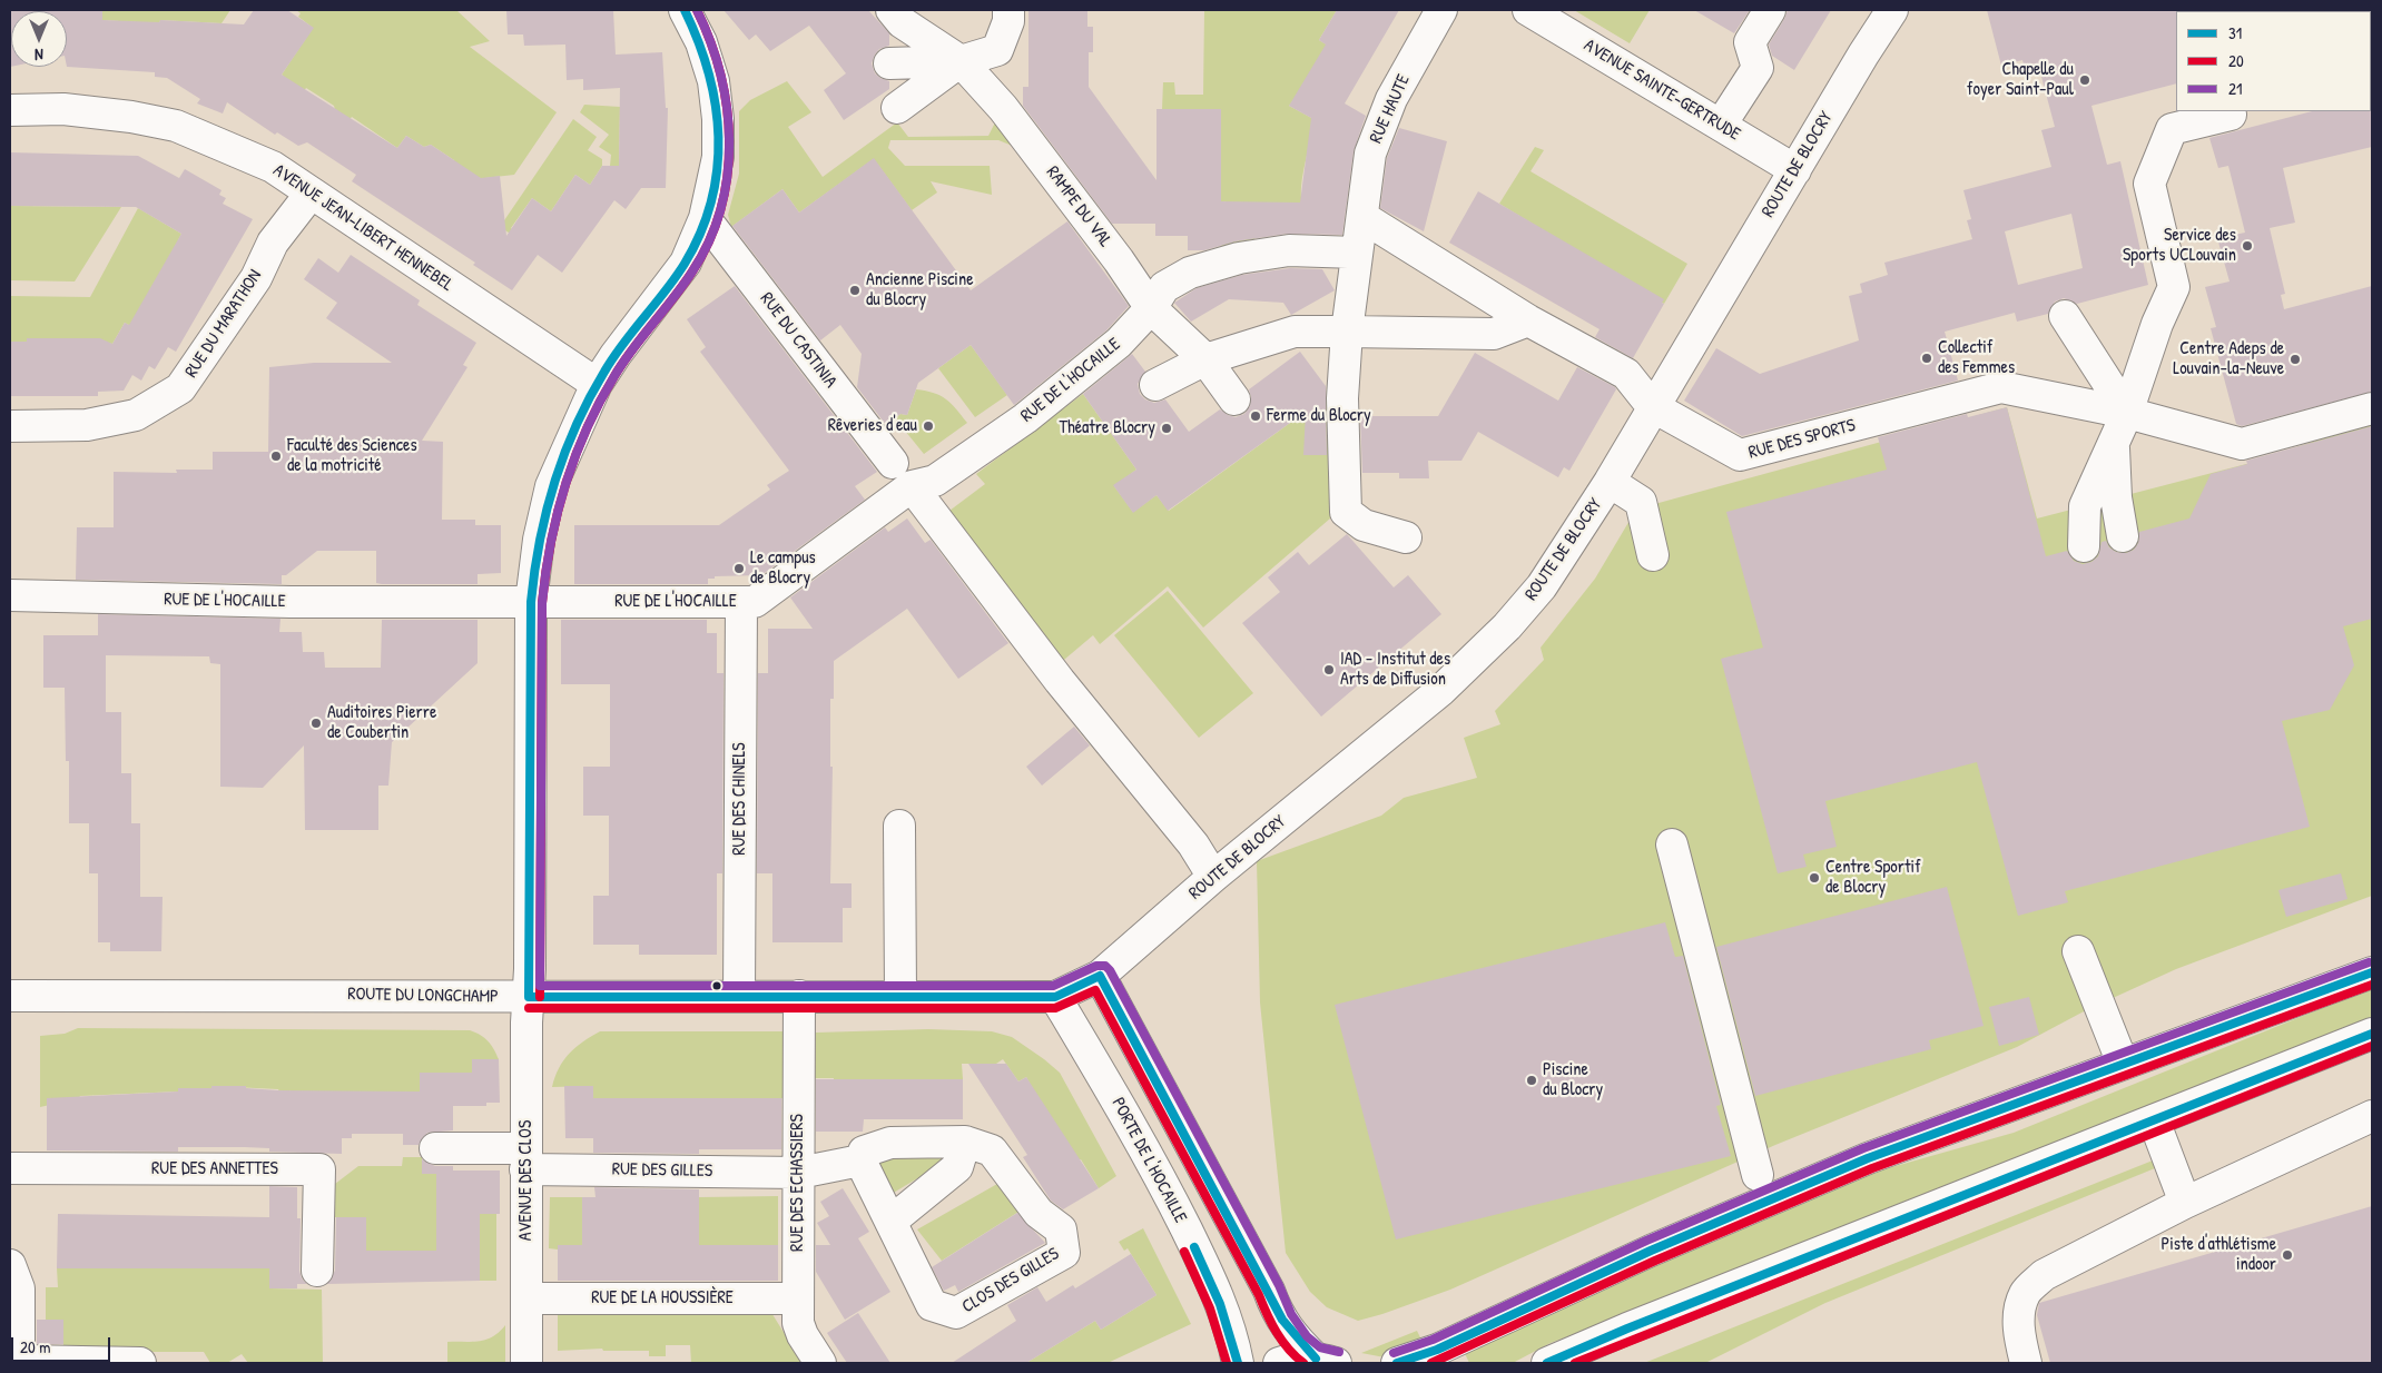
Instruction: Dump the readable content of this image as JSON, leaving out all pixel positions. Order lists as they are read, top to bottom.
{
  "streets": {
    "street": [
      "AVENUE SAINTE-GERTRUDE",
      "RUE HAUTE",
      "ROUTE DE BLOCRY",
      "RAMPE DU VAL",
      "AVENUE JEAN-LIBERT HENNEBEL",
      "RUE DU MARATHON",
      "RUE DU CASTINIA",
      "RUE DE L'HOCAILLE",
      "RUE DES SPORTS",
      "RUE DES CHINELS",
      "ROUTE DU LONGCHAMP",
      "PORTE DE L'HOCAILLE",
      "RUE DES ANNETTES",
      "RUE DES GILLES",
      "AVENUE DES CLOS",
      "RUE DES ECHASSIERS",
      "CLOS DES GILLES",
      "RUE DE LA HOUSSIÈRE"
    ]
  },
  "crossings": [
    ["AVENUE SAINTE-GERTRUDE", "ROUTE DE BLOCRY"],
    ["RUE HAUTE", "RUE DE L'HOCAILLE"],
    ["ROUTE DE BLOCRY", "RUE DES SPORTS"],
    ["ROUTE DE BLOCRY", "ROUTE DU LONGCHAMP"],
    ["RAMPE DU VAL", "RUE DE L'HOCAILLE"],
    ["AVENUE JEAN-LIBERT HENNEBEL", "RUE DU MARATHON"],
    ["AVENUE JEAN-LIBERT HENNEBEL", "AVENUE DES CLOS"],
    ["RUE DU CASTINIA", "AVENUE DES CLOS"],
    ["RUE DE L'HOCAILLE", "RUE DES CHINELS"],
    ["RUE DE L'HOCAILLE", "AVENUE DES CLOS"],
    ["RUE DES CHINELS", "ROUTE DU LONGCHAMP"],
    ["ROUTE DU LONGCHAMP", "PORTE DE L'HOCAILLE"],
    ["ROUTE DU LONGCHAMP", "AVENUE DES CLOS"],
    ["ROUTE DU LONGCHAMP", "RUE DES ECHASSIERS"],
    ["RUE DES GILLES", "AVENUE DES CLOS"],
    ["RUE DES GILLES", "RUE DES ECHASSIERS"],
    ["RUE DES GILLES", "CLOS DES GILLES"],
    ["AVENUE DES CLOS", "RUE DE LA HOUSSIÈRE"],
    ["RUE DES ECHASSIERS", "CLOS DES GILLES"],
    ["RUE DES ECHASSIERS", "RUE DE LA HOUSSIÈRE"]
  ],
  "places": [
    "Chapelle du foyer Saint-Paul",
    "Service des Sports UCLouvain",
    "Ancienne Piscine du Blocry",
    "Collectif des Femmes",
    "Centre Adeps de Louvain-la-Neuve",
    "Ferme du Blocry",
    "Rêveries d'eau",
    "Théatre Blocry",
    "Faculté des Sciences de la motricité",
    "Le campus de Blocry",
    "IAD - Institut des Arts de Diffusion",
    "Auditoires Pierre de Coubertin",
    "Centre Sportif de Blocry",
    "Piscine du Blocry",
    "Piste d'athlétisme indoor"
  ],
  "lines": ["transit line 31", "transit line 20", "transit line 21"],
  "legend": ["31", "20", "21"],
  "scale_bar": "20 m",
  "north": "bottom"
}
